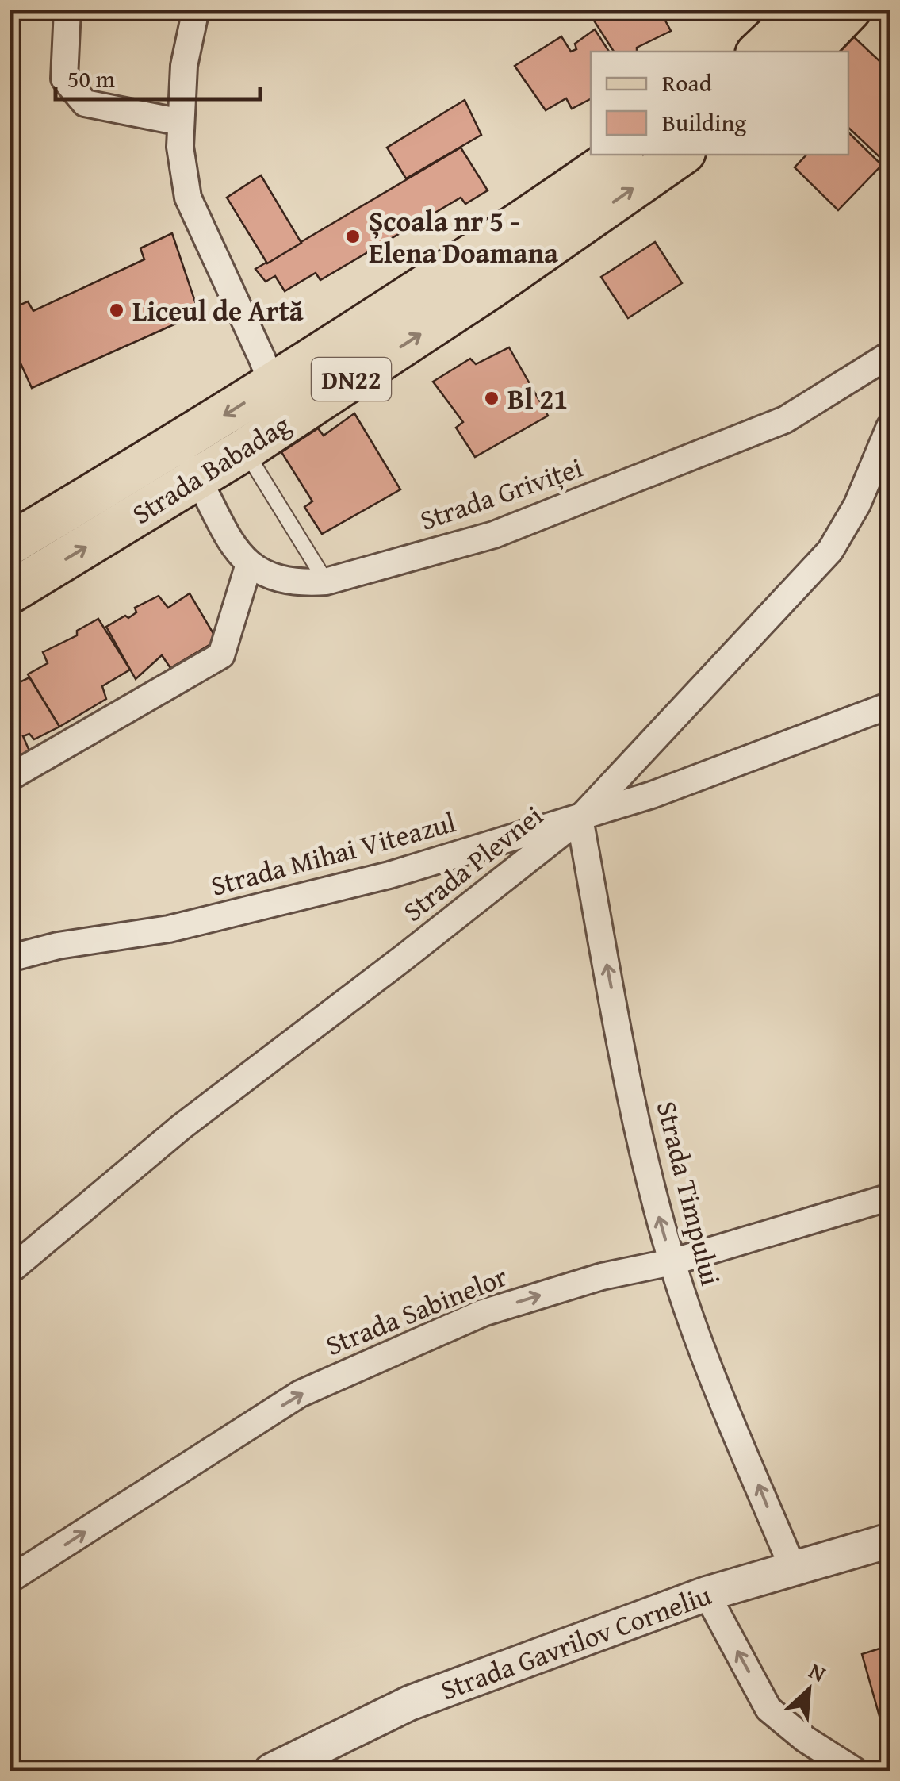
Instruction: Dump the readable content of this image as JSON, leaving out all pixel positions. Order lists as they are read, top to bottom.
{
  "streets": {
    "main road": ["DN22", "Strada Babadag"],
    "street": [
      "Strada Griviței",
      "Strada Mihai Viteazul",
      "Strada Plevnei",
      "Strada Timpului",
      "Strada Sabinelor",
      "Strada Gavrilov Corneliu"
    ]
  },
  "crossings": [
    ["Strada Babadag", "Strada Griviței"],
    ["Strada Mihai Viteazul", "Strada Plevnei"],
    ["Strada Mihai Viteazul", "Strada Timpului"],
    ["Strada Plevnei", "Strada Timpului"],
    ["Strada Timpului", "Strada Sabinelor"],
    ["Strada Timpului", "Strada Gavrilov Corneliu"]
  ],
  "one_way": ["Strada Timpului", "Strada Sabinelor"],
  "places": ["Școala nr 5 - Elena Doamana", "Liceul de Artă", "Bl 21"],
  "legend": ["Road", "Building"],
  "scale_bar": "50 m",
  "north": "top right"
}
